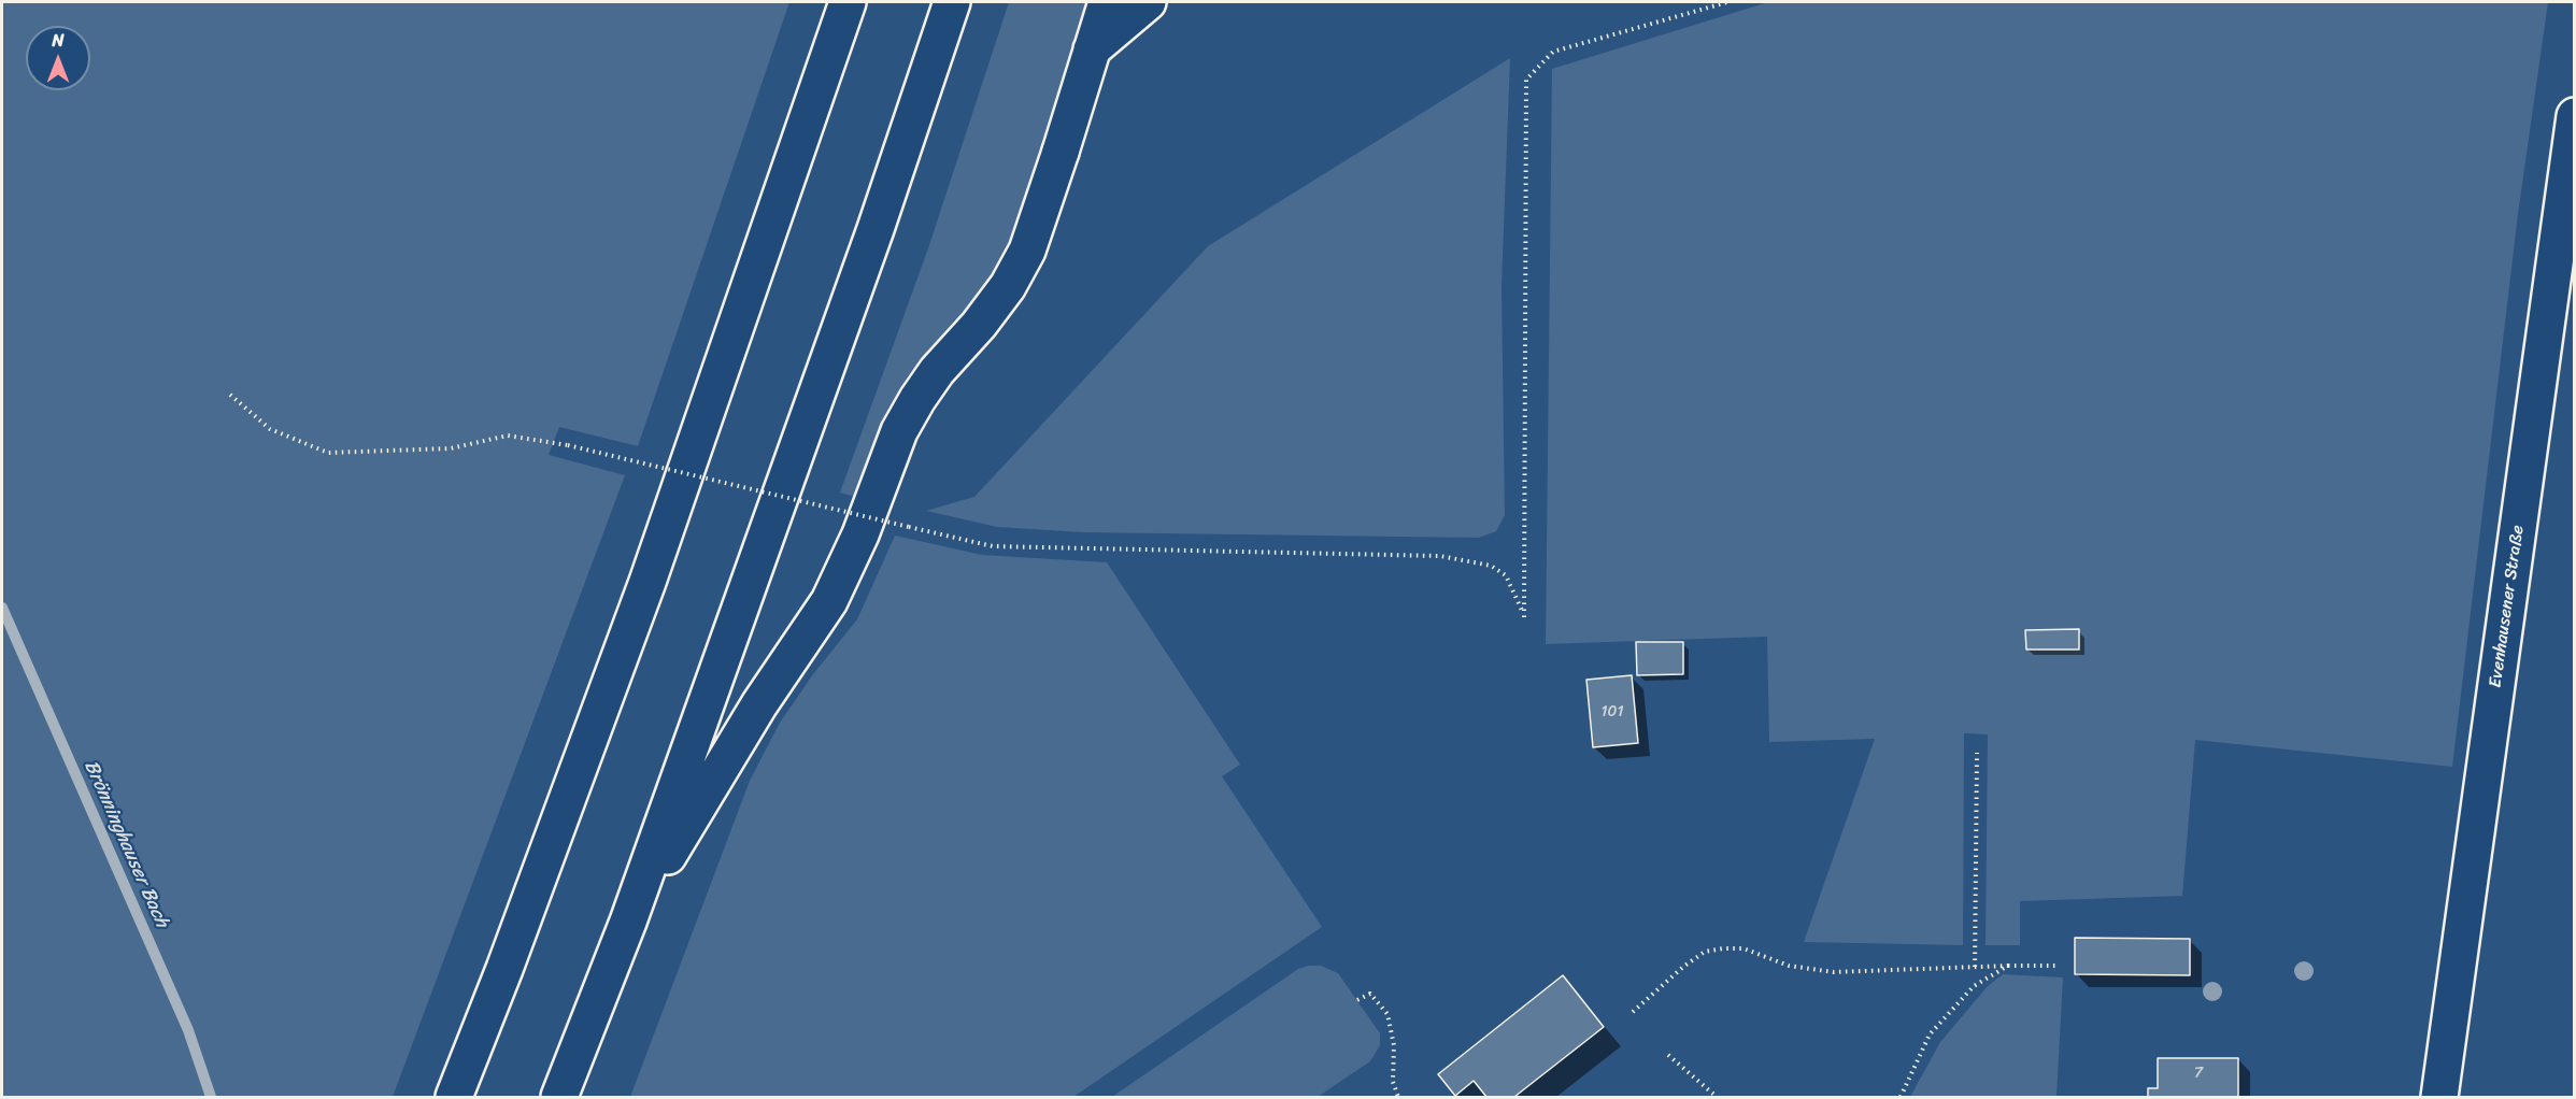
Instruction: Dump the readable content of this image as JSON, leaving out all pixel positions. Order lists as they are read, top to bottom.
{
  "streets": {
    "main road": ["Evenhausener Straße"]
  },
  "water": ["Brönninghauser Bach"],
  "house_numbers": ["101", "7"],
  "north": "top"
}
